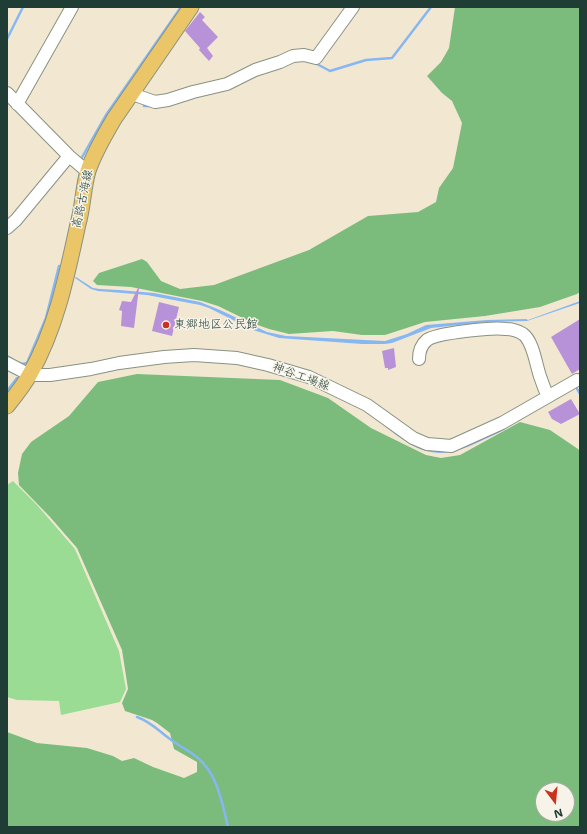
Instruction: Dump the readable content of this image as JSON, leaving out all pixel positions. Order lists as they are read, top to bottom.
{
  "streets": {
    "main road": ["高路古海線"],
    "street": ["神谷工場線"]
  },
  "crossings": [
    ["高路古海線", "神谷工場線"]
  ],
  "places": ["東郷地区公民館"],
  "north": "bottom"
}
